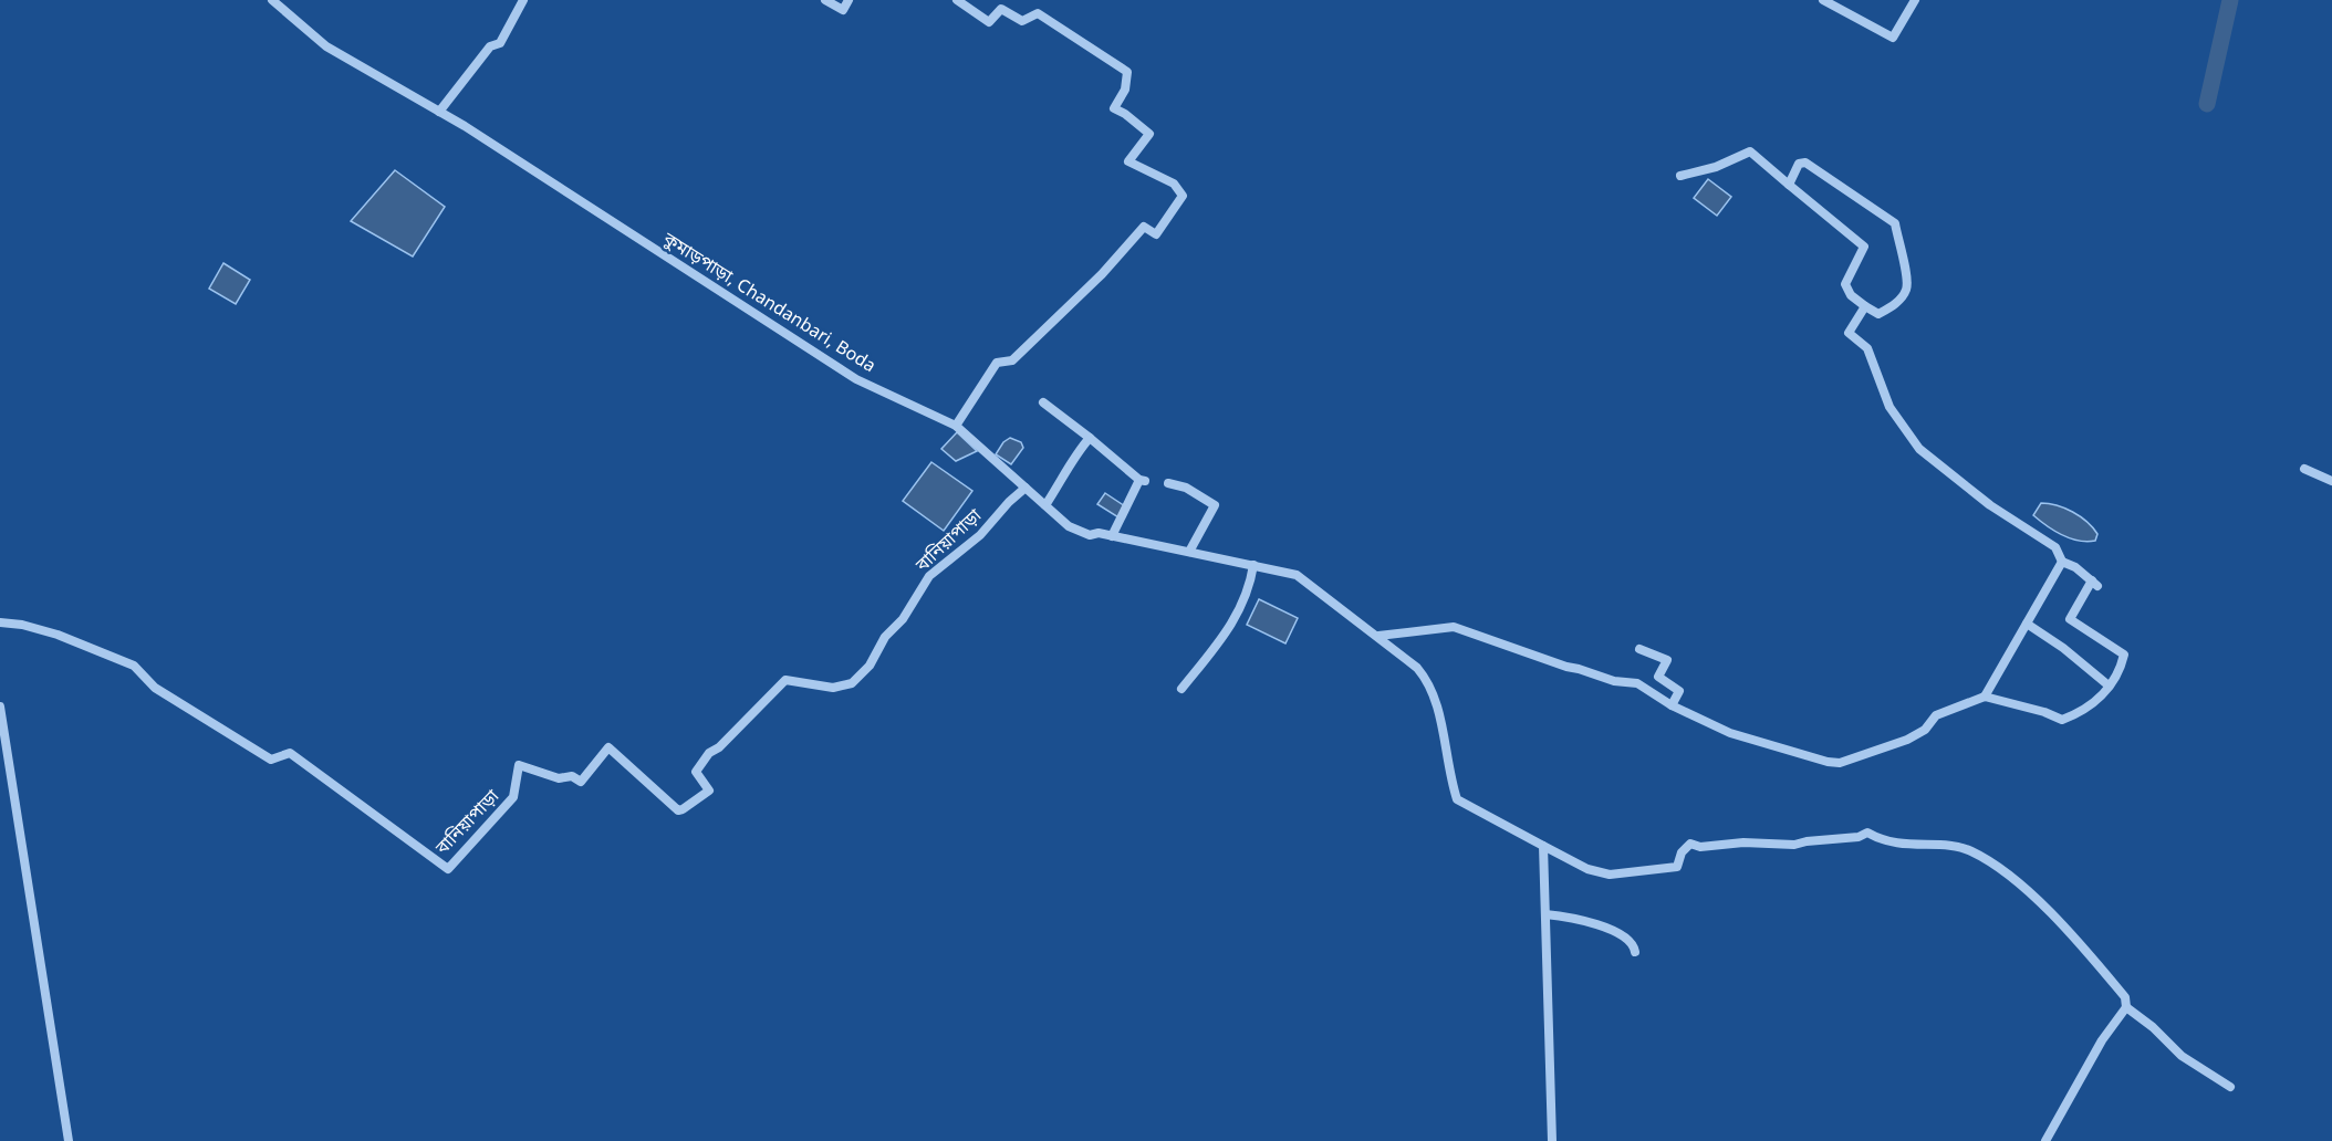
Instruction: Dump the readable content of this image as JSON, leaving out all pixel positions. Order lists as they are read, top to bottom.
{
  "streets": {
    "street": ["কুমাড়পাড়া, Chandanbari, Boda", "বানিয়াপাড়া"]
  },
  "crossings": [
    ["কুমাড়পাড়া, Chandanbari, Boda", "বানিয়াপাড়া"]
  ]
}
